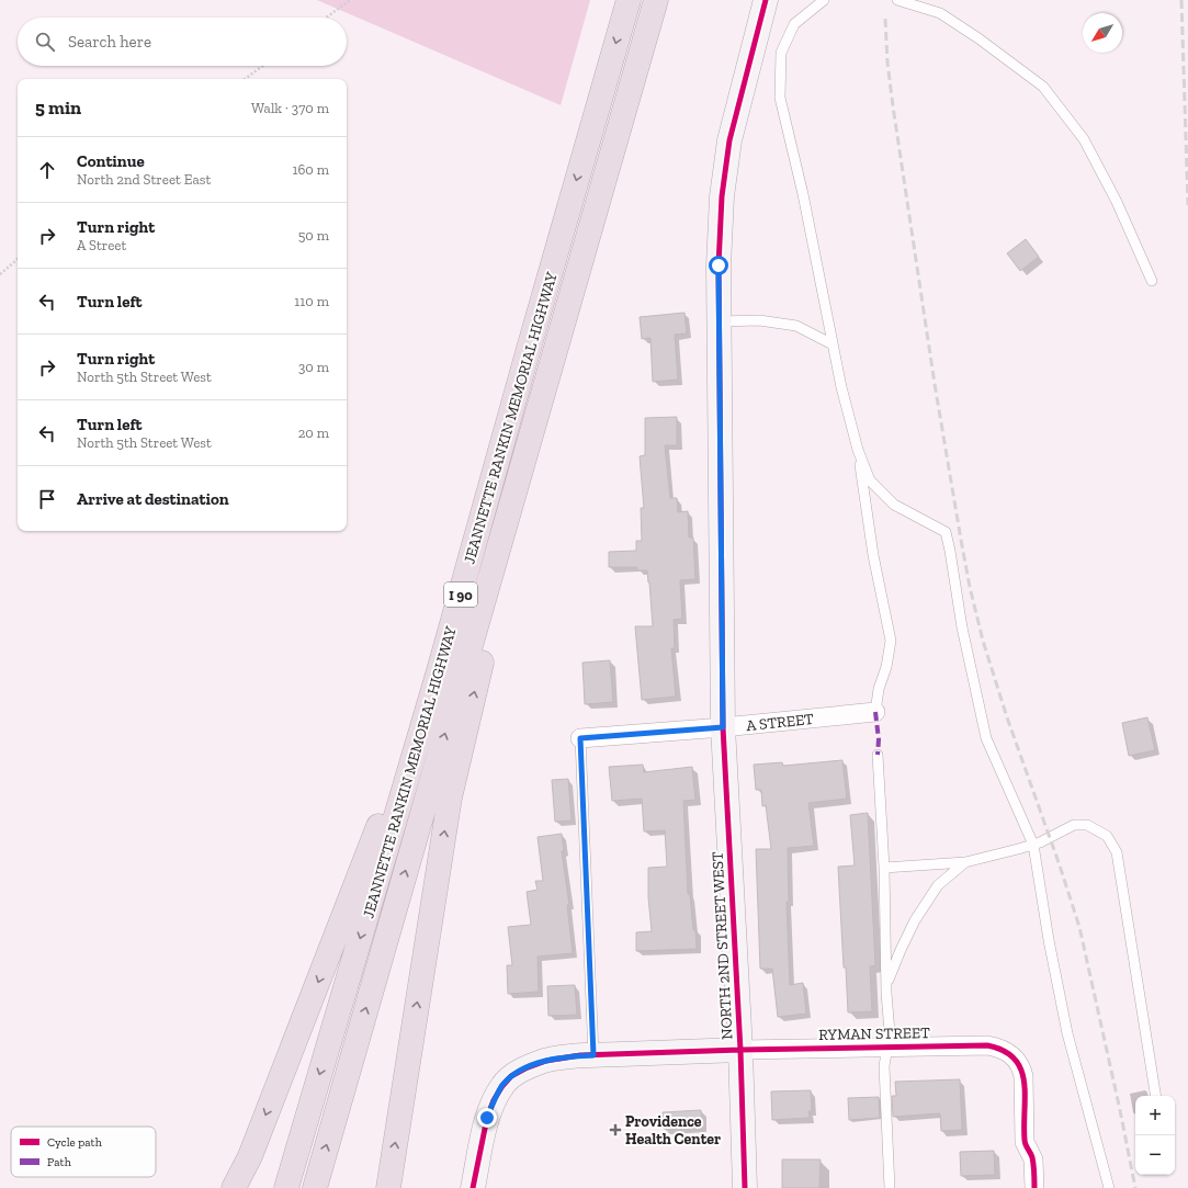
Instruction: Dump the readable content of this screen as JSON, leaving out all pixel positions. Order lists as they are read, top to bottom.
{
  "streets": {
    "highway": ["JEANNETTE RANKIN MEMORIAL HIGHWAY", "I 90"],
    "street": ["A STREET", "NORTH 2ND STREET WEST", "RYMAN STREET"]
  },
  "crossings": [
    ["A STREET", "NORTH 2ND STREET WEST"],
    ["NORTH 2ND STREET WEST", "RYMAN STREET"]
  ],
  "places": {
    "health": ["Providence Health Center"]
  },
  "legend": ["Cycle path", "Path"],
  "north": "bottom left",
  "page": {
    "search": "Search here",
    "heading": ["5 min", "Walk · 370 m"],
    "list": [
      ["Continue", "North 2nd Street East", "160 m"],
      ["Turn right", "A Street", "50 m"],
      ["Turn left", "110 m"],
      ["Turn right", "North 5th Street West", "30 m"],
      ["Turn left", "North 5th Street West", "20 m"],
      "Arrive at destination"
    ],
    "map_buttons": ["+", "−"]
  }
}
